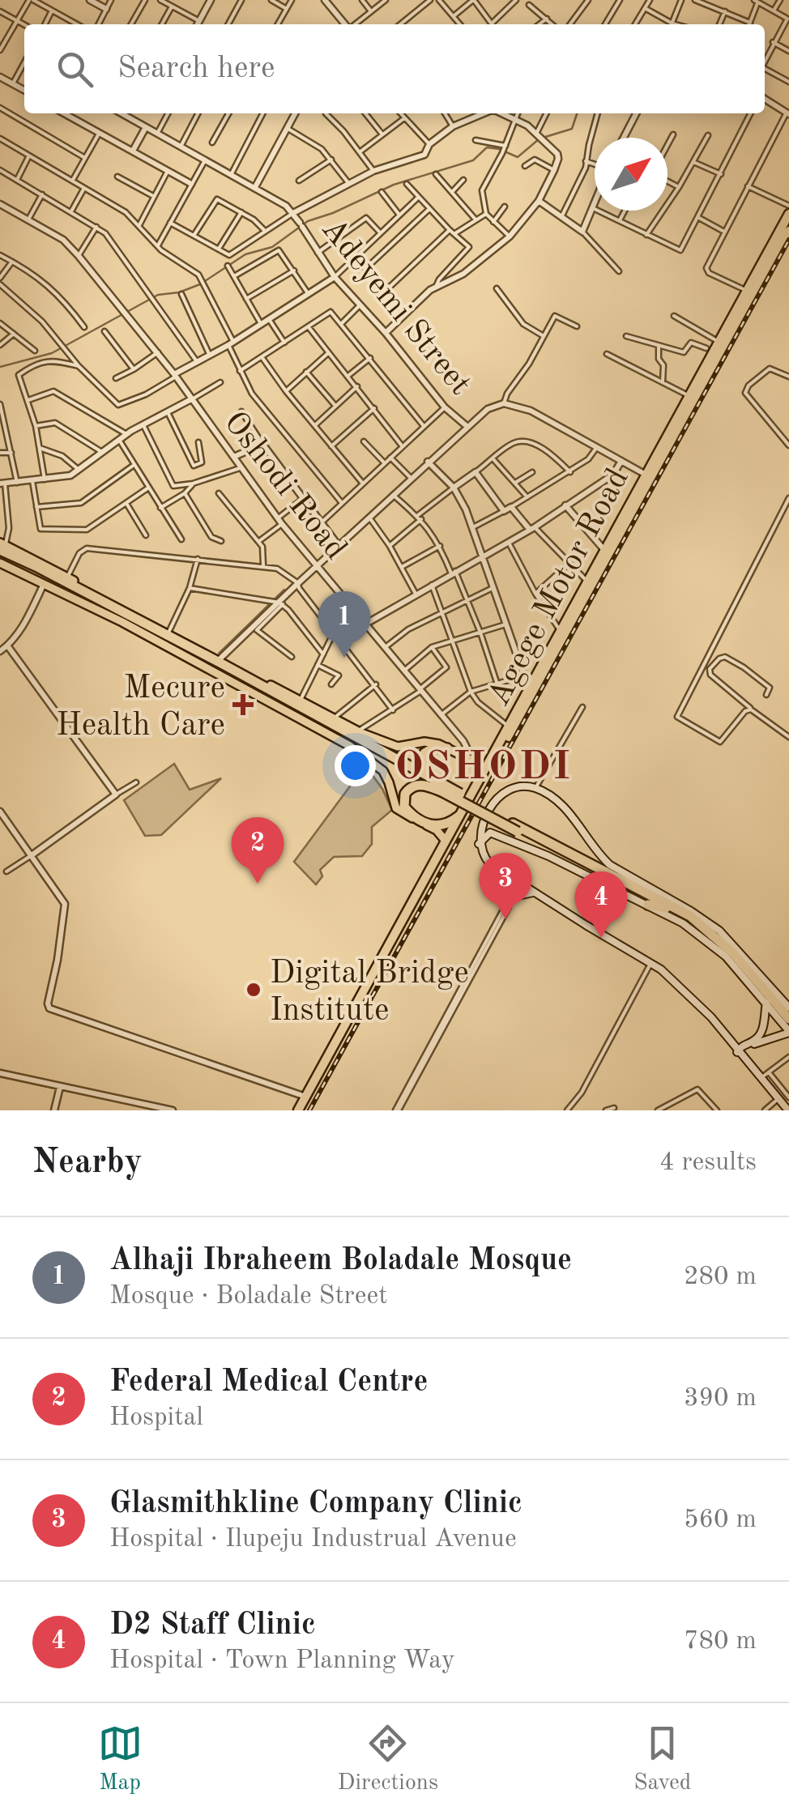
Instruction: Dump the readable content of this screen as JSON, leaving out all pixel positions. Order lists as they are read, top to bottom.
{
  "streets": {
    "highway": ["Agege Motor Road"],
    "street": ["Adeyemi Street", "Oshodi Road"]
  },
  "districts": ["OSHODI"],
  "places": {
    "health": ["Mecure Health Care"],
    "other": ["Digital Bridge Institute"]
  },
  "north": "top right",
  "page": {
    "search": "Search here",
    "pins": [
      "1",
      "2",
      "3",
      "4"
    ],
    "heading": ["Nearby", "4 results"],
    "list": [
      {
        "mark": "1",
        "name": "Alhaji Ibraheem Boladale Mosque",
        "note": "Mosque · Boladale Street",
        "value": "280 m"
      },
      {
        "mark": "2",
        "name": "Federal Medical Centre",
        "note": "Hospital",
        "value": "390 m"
      },
      {
        "mark": "3",
        "name": "Glasmithkline Company Clinic",
        "note": "Hospital · Ilupeju Industrual Avenue",
        "value": "560 m"
      },
      {
        "mark": "4",
        "name": "D2 Staff Clinic",
        "note": "Hospital · Town Planning Way",
        "value": "780 m"
      }
    ],
    "nav": ["Map", "Directions", "Saved"]
  }
}
